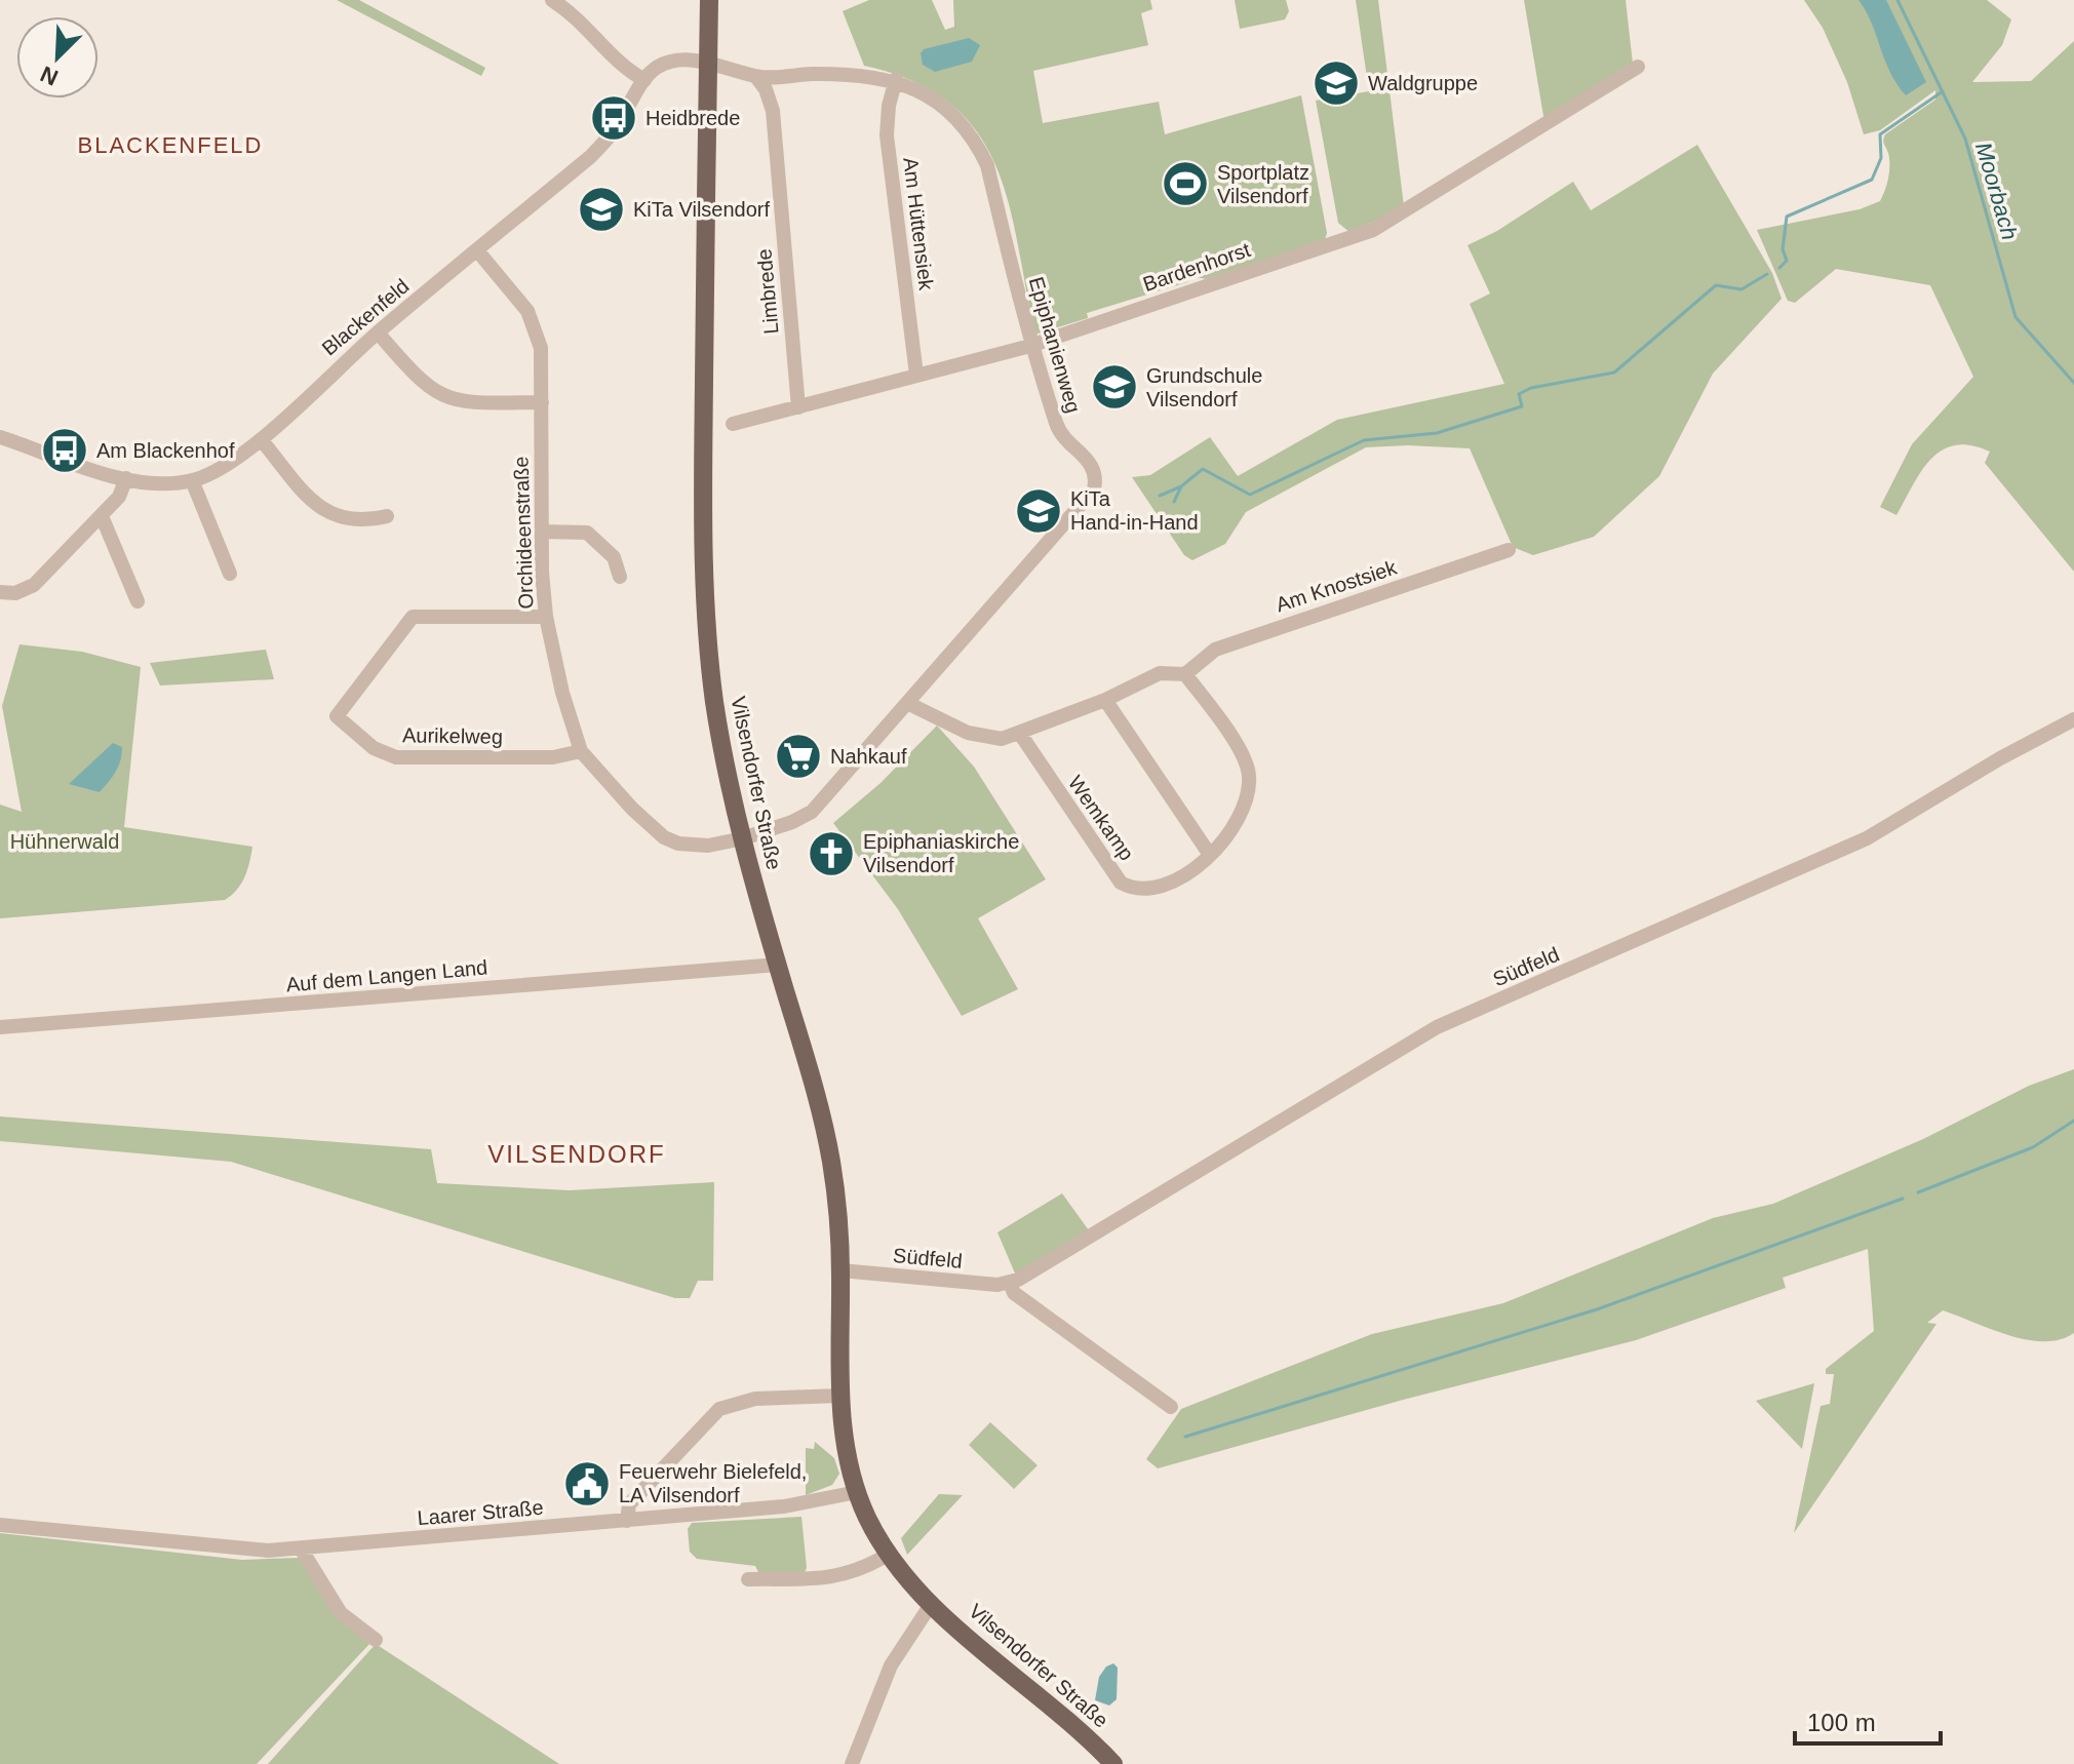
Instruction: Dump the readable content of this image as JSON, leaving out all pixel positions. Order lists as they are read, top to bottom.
{
  "streets": {
    "main road": ["Vilsendorfer Straße"],
    "street": [
      "Am Hüttensiek",
      "Bardenhorst",
      "Limbrede",
      "Blackenfeld",
      "Epiphanienweg",
      "Orchideenstraße",
      "Am Knostsiek",
      "Aurikelweg",
      "Wemkamp",
      "Südfeld",
      "Auf dem Langen Land",
      "Laarer Straße"
    ]
  },
  "crossings": [
    ["Am Hüttensiek", "Bardenhorst"],
    ["Am Hüttensiek", "Epiphanienweg"],
    ["Bardenhorst", "Limbrede"],
    ["Bardenhorst", "Epiphanienweg"],
    ["Limbrede", "Epiphanienweg"],
    ["Blackenfeld", "Orchideenstraße"],
    ["Epiphanienweg", "Orchideenstraße"],
    ["Epiphanienweg", "Vilsendorfer Straße"],
    ["Orchideenstraße", "Aurikelweg"],
    ["Orchideenstraße", "Vilsendorfer Straße"],
    ["Am Knostsiek", "Wemkamp"],
    ["Vilsendorfer Straße", "Südfeld"],
    ["Vilsendorfer Straße", "Auf dem Langen Land"],
    ["Vilsendorfer Straße", "Laarer Straße"]
  ],
  "districts": ["BLACKENFELD", "VILSENDORF"],
  "water": ["Moorbach"],
  "parks": ["Hühnerwald"],
  "places": {
    "school or university": [
      "Waldgruppe",
      "KiTa Vilsendorf",
      "Grundschule Vilsendorf",
      "KiTa Hand-in-Hand"
    ],
    "bus stop": ["Heidbrede", "Am Blackenhof"],
    "sports": ["Sportplatz Vilsendorf"],
    "supermarket": ["Nahkauf"],
    "church": ["Epiphaniaskirche Vilsendorf"],
    "public building": ["Feuerwehr Bielefeld, LA Vilsendorf"]
  },
  "scale_bar": "100 m",
  "north": "bottom left"
}
